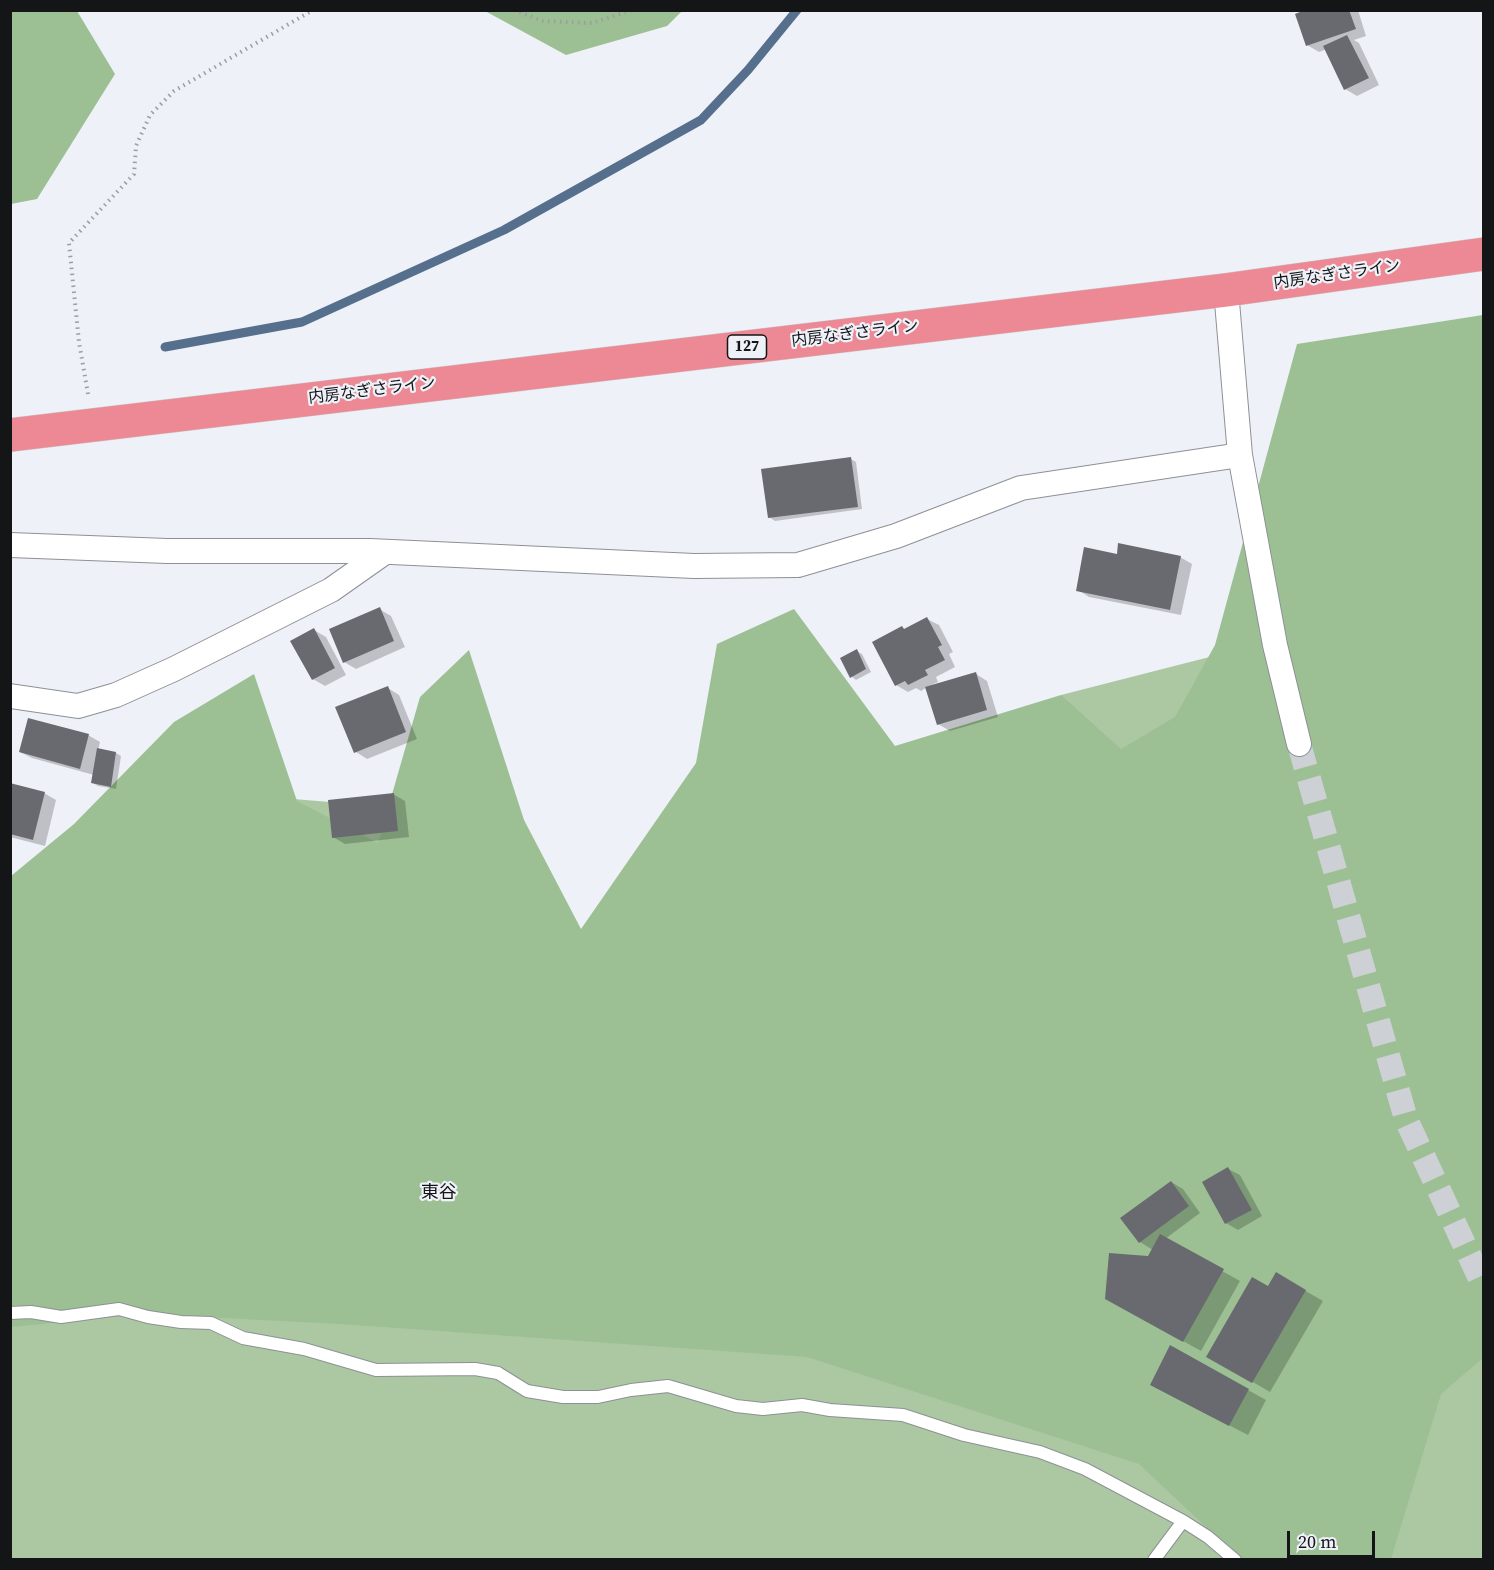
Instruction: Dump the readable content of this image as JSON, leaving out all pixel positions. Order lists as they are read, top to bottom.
{
  "streets": {
    "highway": ["内房なぎさライン", "127"]
  },
  "districts": ["東谷"],
  "scale_bar": "20 m"
}
